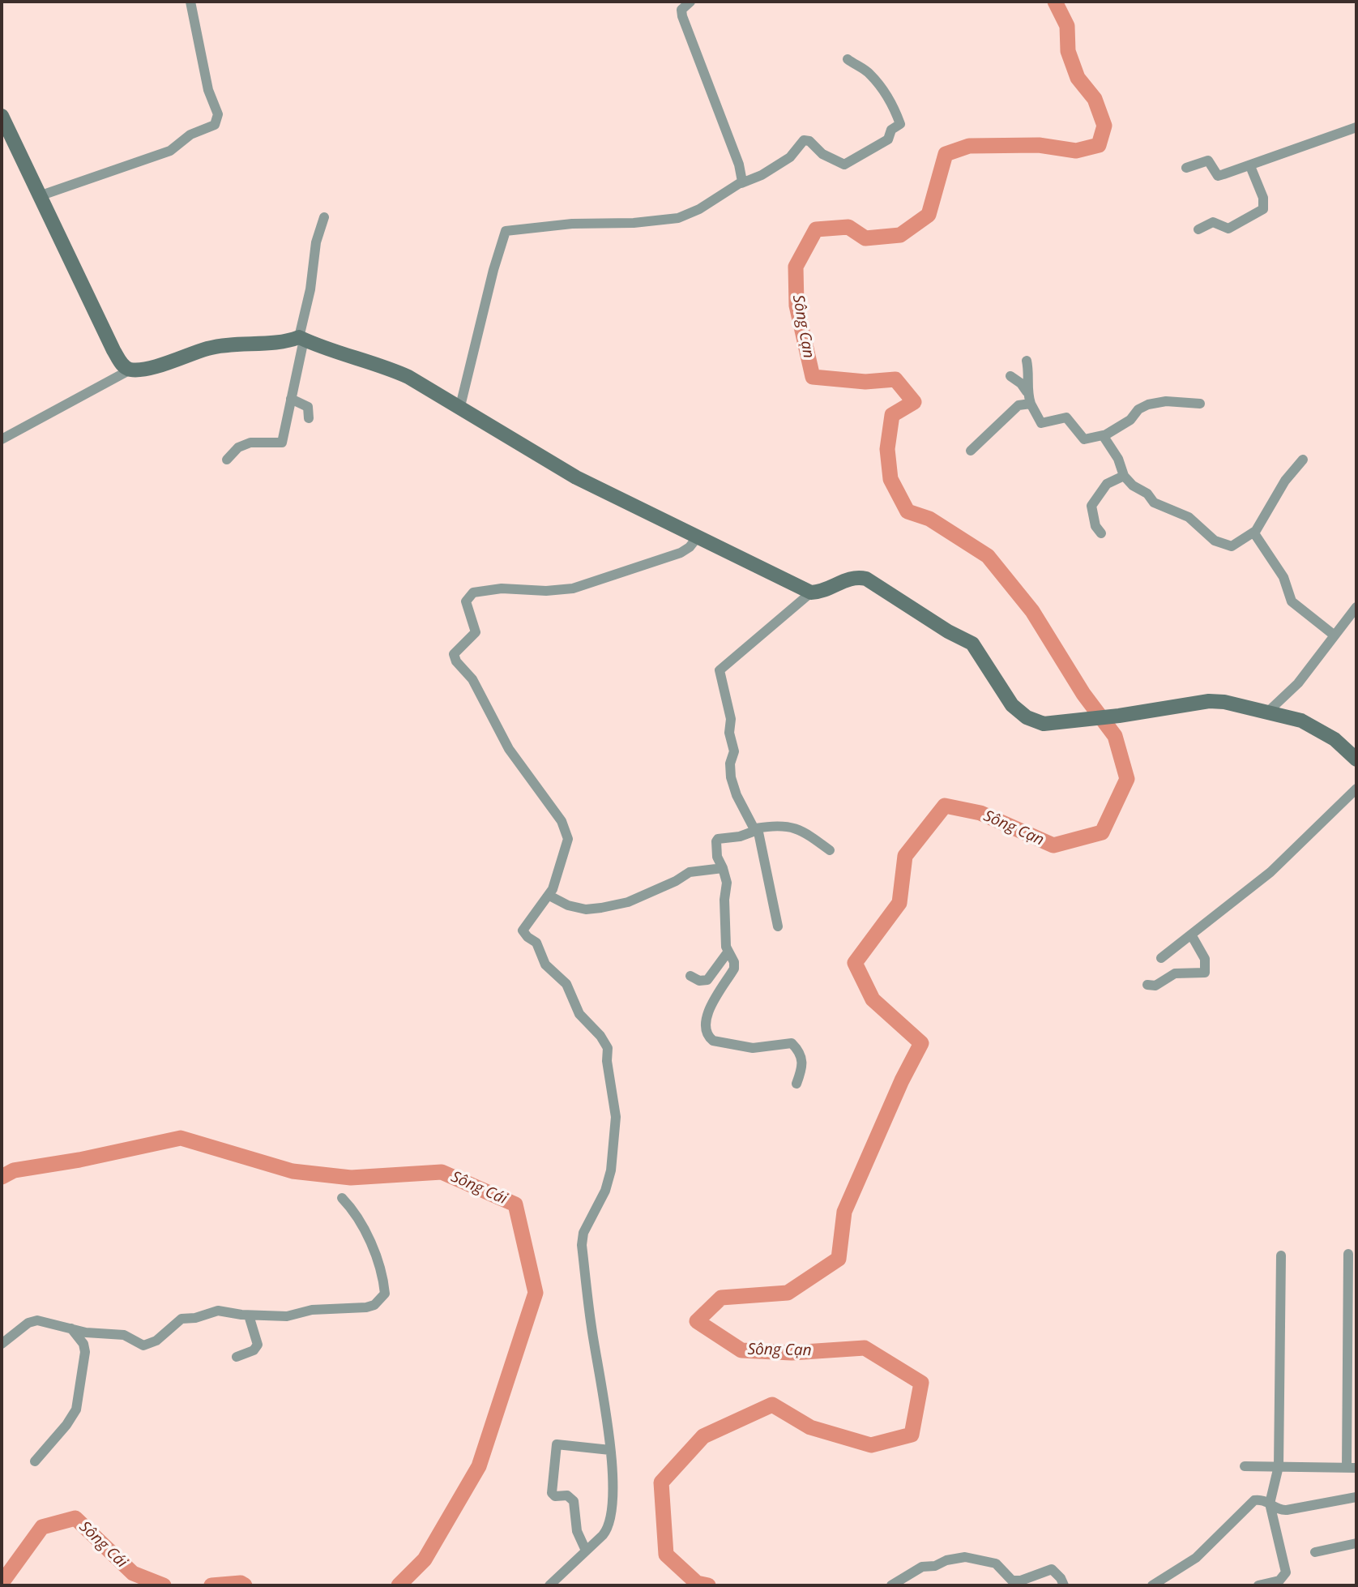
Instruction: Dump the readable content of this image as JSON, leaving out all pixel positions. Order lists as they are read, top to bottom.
{
  "water": ["Sông Cạn", "Sông Cái"]
}
